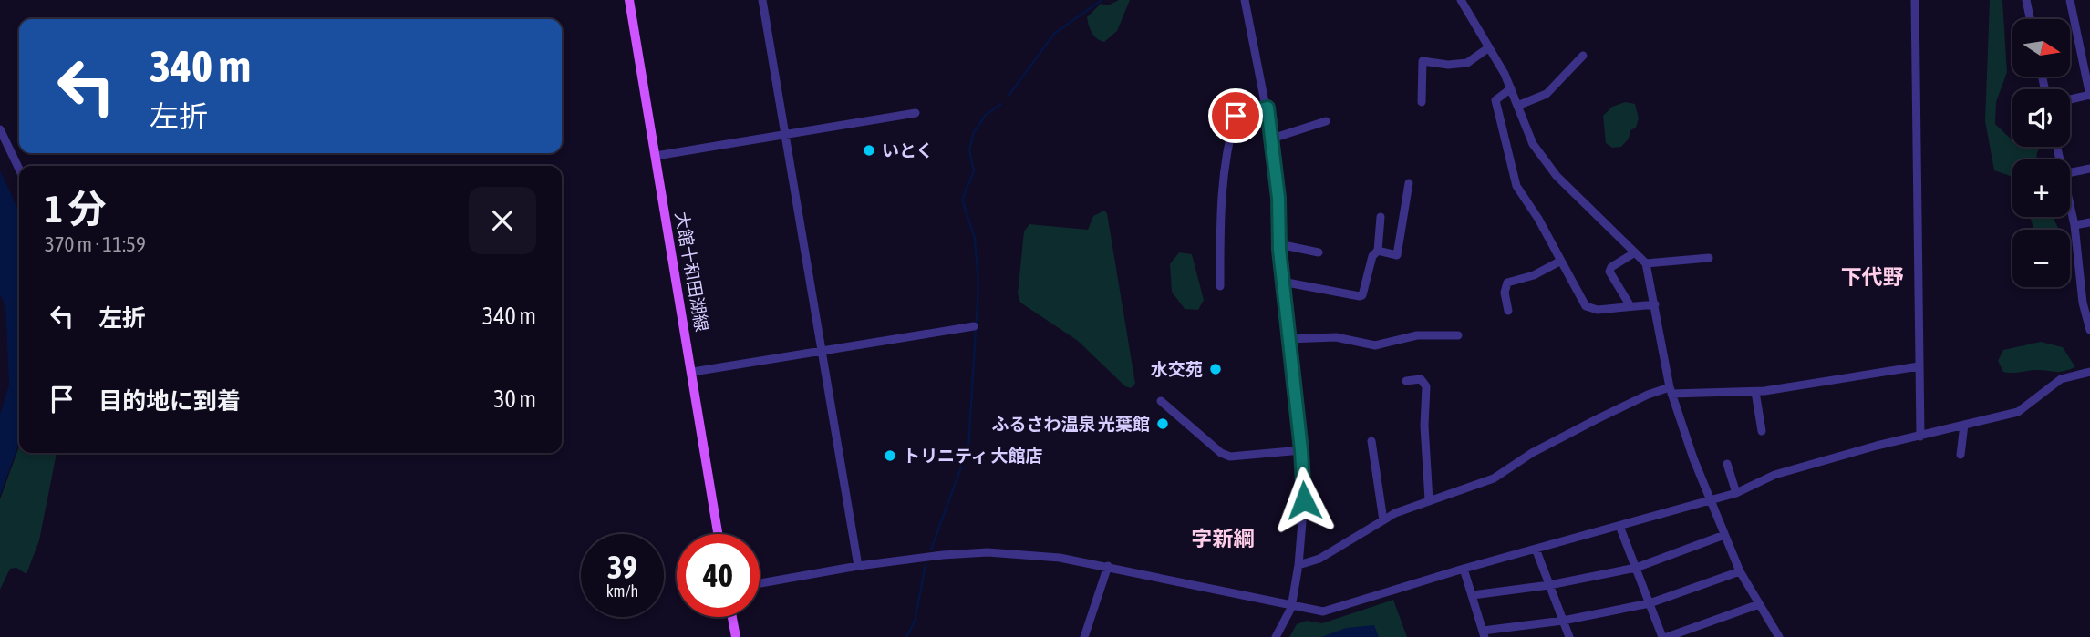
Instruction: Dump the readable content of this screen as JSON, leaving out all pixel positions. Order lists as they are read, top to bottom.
{
  "streets": {
    "main road": ["大館十和田湖線"]
  },
  "districts": ["下代野", "字新綱"],
  "places": [
    "いとく",
    "水交苑",
    "ふるさわ温泉 光葉館",
    "トリニティ 大館店"
  ],
  "north": "right",
  "page": {
    "map_buttons": ["+", "−"],
    "turn": ["340 m", "左折"],
    "heading": ["1 分", "370 m · 11:59"],
    "list": [
      {
        "name": "左折",
        "value": "340 m"
      },
      {
        "name": "目的地に到着",
        "value": "30 m"
      }
    ],
    "speed": "39 km/h",
    "limit": "40"
  }
}
